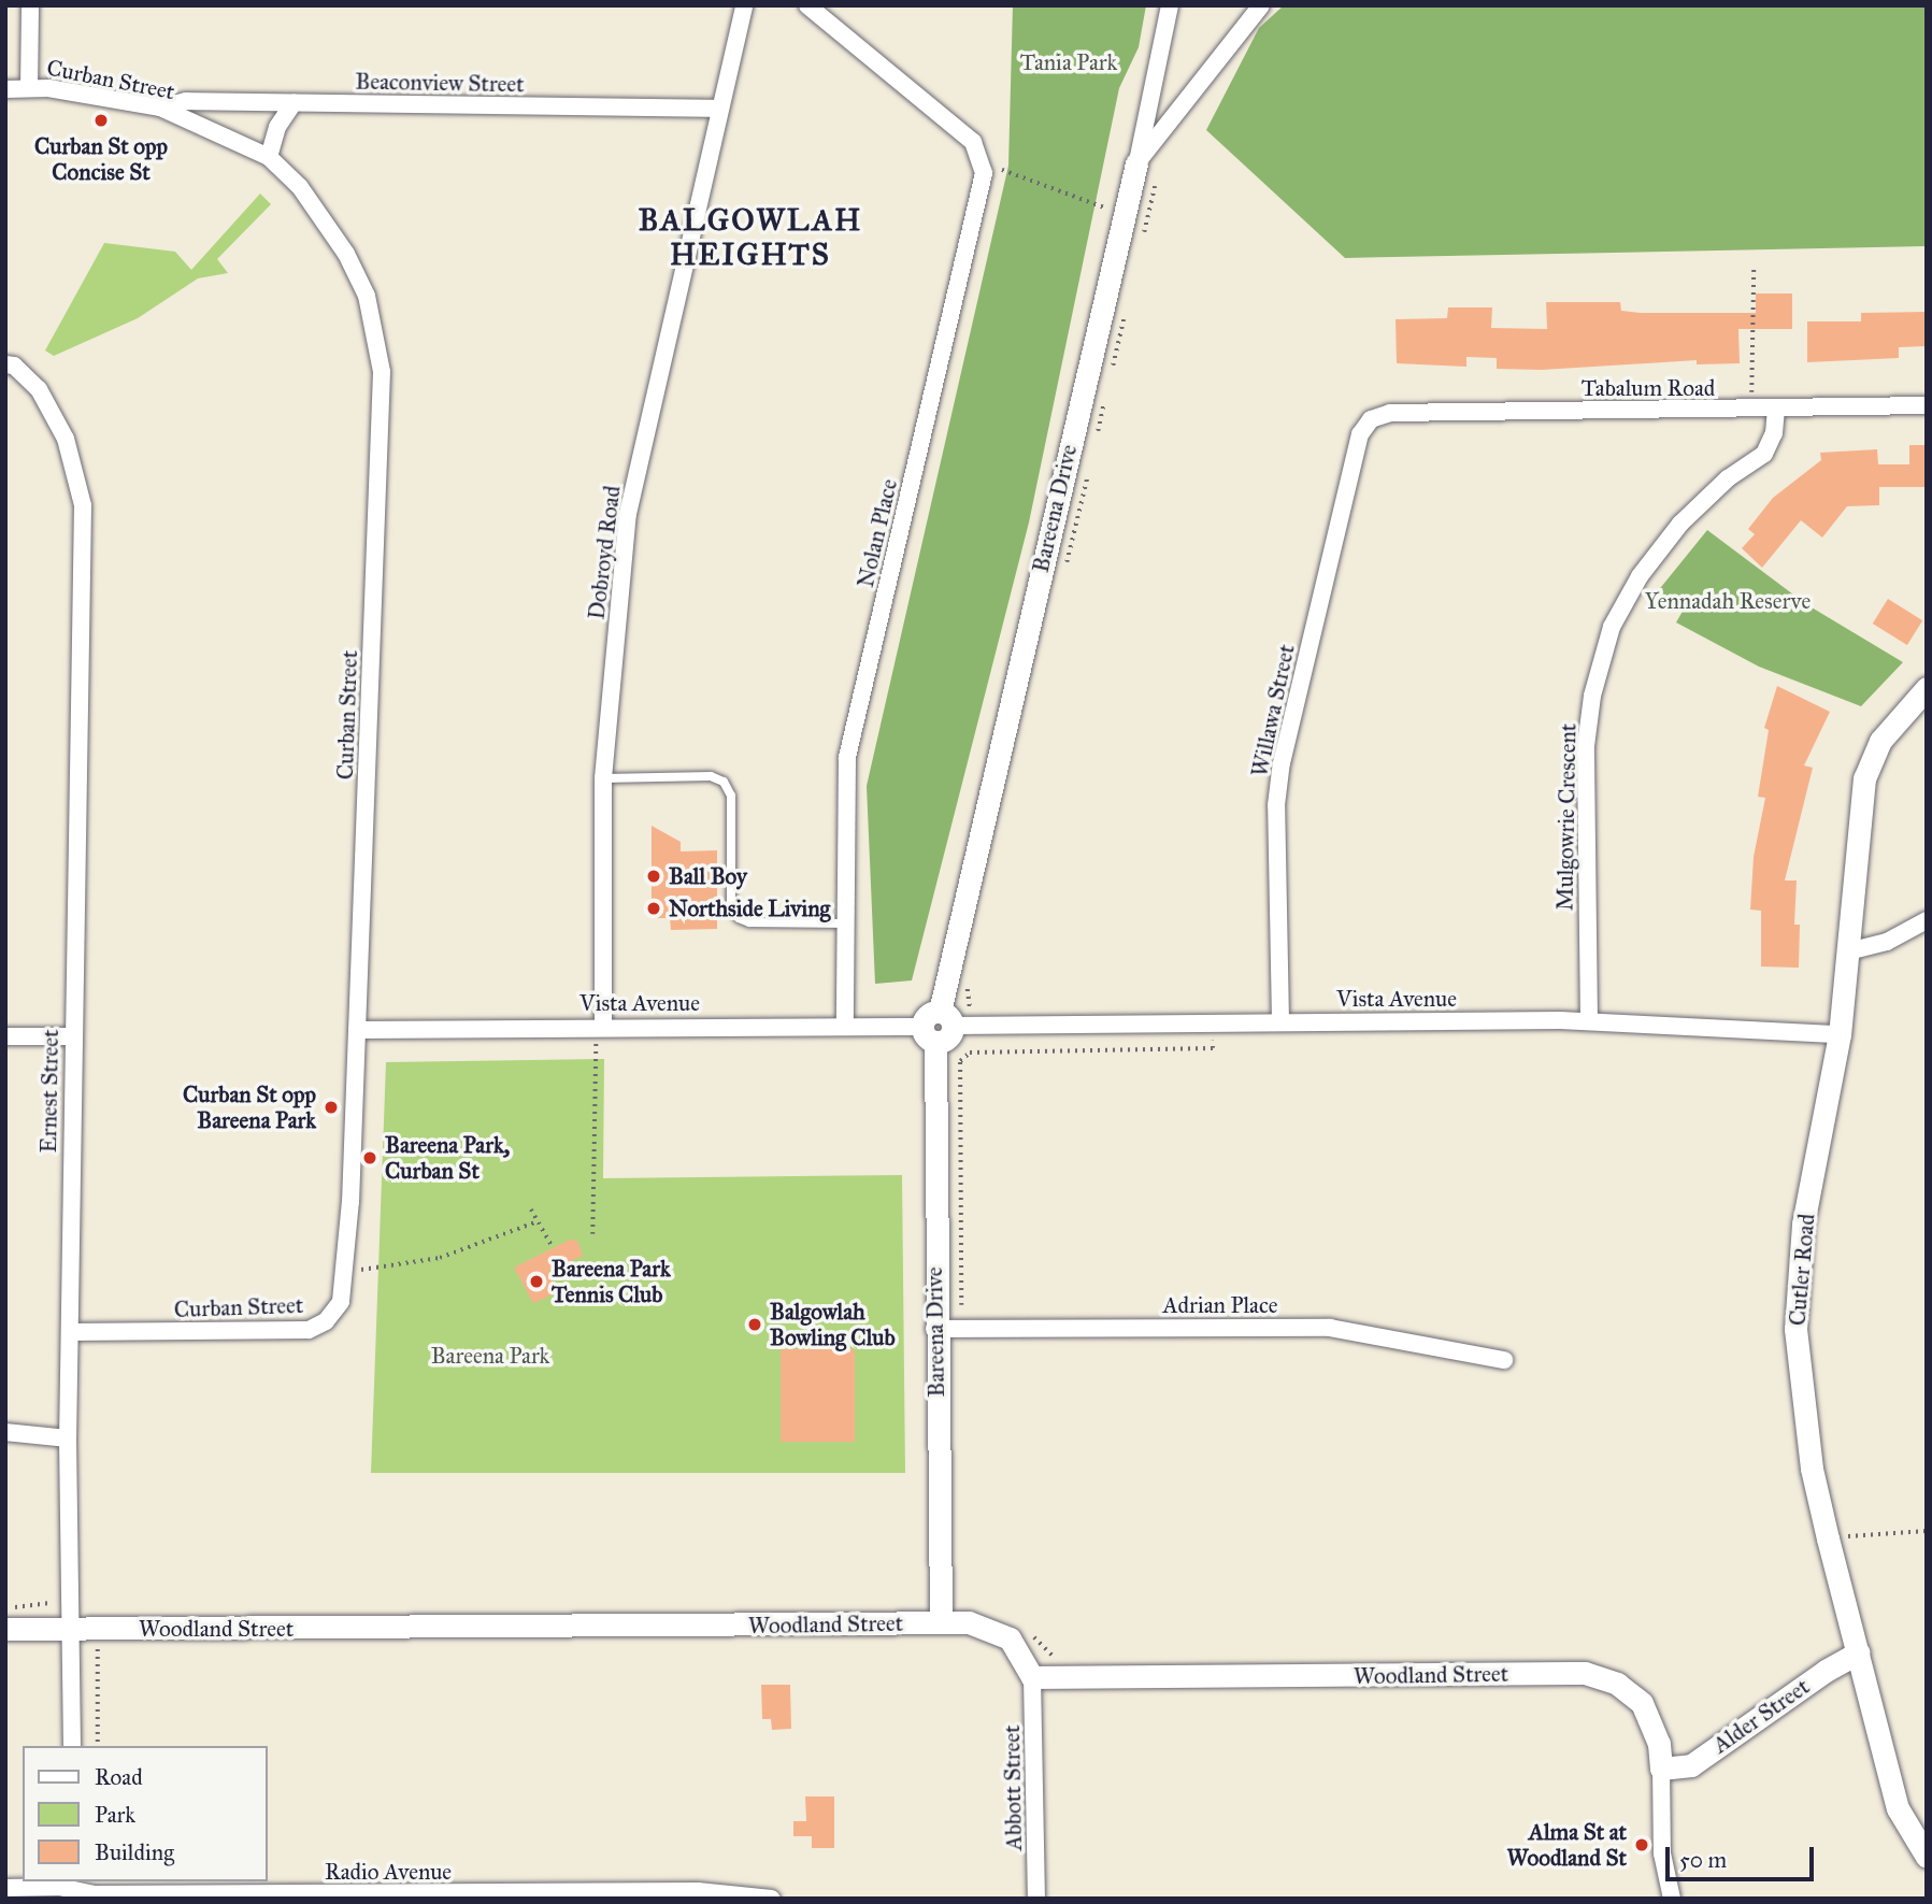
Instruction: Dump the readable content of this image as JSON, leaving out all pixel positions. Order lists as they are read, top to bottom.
{
  "streets": {
    "street": [
      "Curban Street",
      "Beaconview Street",
      "Tabalum Road",
      "Bareena Drive",
      "Nolan Place",
      "Dobroyd Road",
      "Willawa Street",
      "Mulgowrie Crescent",
      "Vista Avenue",
      "Ernest Street",
      "Cutler Road",
      "Adrian Place",
      "Woodland Street",
      "Alder Street",
      "Abbott Street",
      "Radio Avenue"
    ]
  },
  "crossings": [
    ["Curban Street", "Beaconview Street"],
    ["Curban Street", "Vista Avenue"],
    ["Curban Street", "Ernest Street"],
    ["Beaconview Street", "Dobroyd Road"],
    ["Tabalum Road", "Willawa Street"],
    ["Tabalum Road", "Mulgowrie Crescent"],
    ["Bareena Drive", "Vista Avenue"],
    ["Bareena Drive", "Adrian Place"],
    ["Bareena Drive", "Woodland Street"],
    ["Nolan Place", "Vista Avenue"],
    ["Dobroyd Road", "Vista Avenue"],
    ["Willawa Street", "Vista Avenue"],
    ["Mulgowrie Crescent", "Vista Avenue"],
    ["Vista Avenue", "Cutler Road"],
    ["Ernest Street", "Woodland Street"],
    ["Cutler Road", "Alder Street"],
    ["Woodland Street", "Alder Street"],
    ["Woodland Street", "Abbott Street"]
  ],
  "districts": ["BALGOWLAH HEIGHTS"],
  "parks": ["Tania Park", "Yennadah Reserve", "Bareena Park"],
  "places": [
    "Curban St opp Concise St",
    "Ball Boy",
    "Northside Living",
    "Curban St opp Bareena Park",
    "Bareena Park, Curban St",
    "Bareena Park Tennis Club",
    "Balgowlah Bowling Club",
    "Alma St at Woodland St"
  ],
  "legend": ["Road", "Park", "Building"],
  "scale_bar": "50 m"
}
